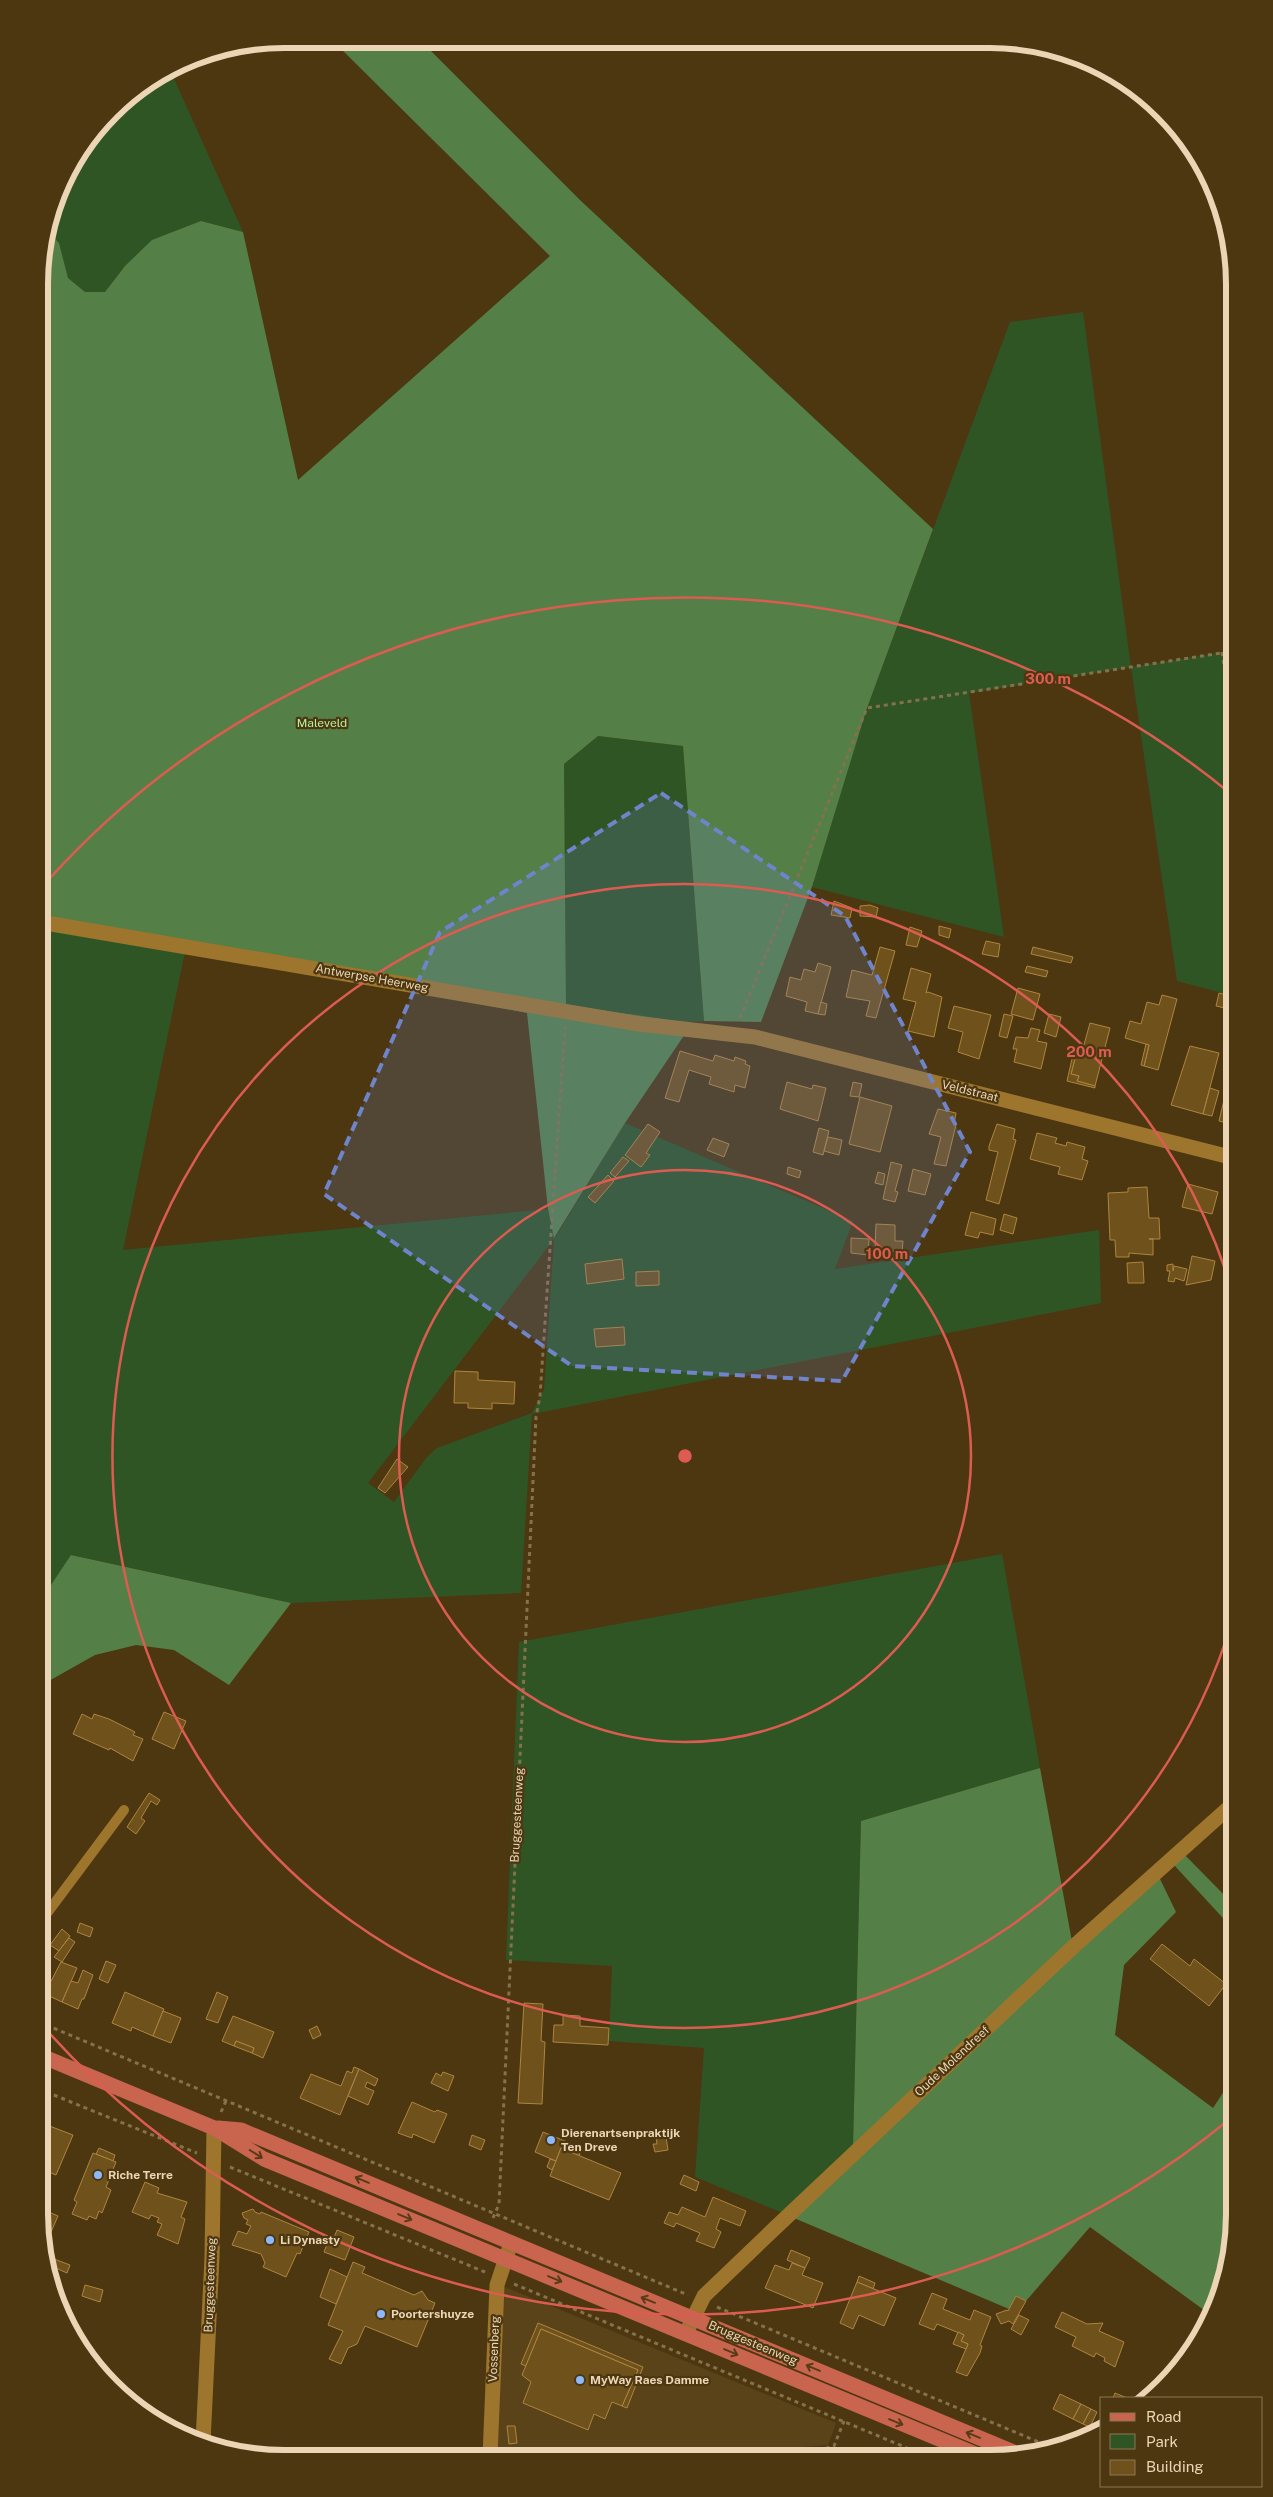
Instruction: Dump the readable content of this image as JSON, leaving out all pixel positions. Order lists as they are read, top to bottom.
{
  "streets": {
    "main road": ["Bruggesteenweg"],
    "street": [
      "Antwerpse Heerweg",
      "Veldstraat",
      "Oude Molendreef",
      "Vossenberg"
    ]
  },
  "crossings": [
    ["Antwerpse Heerweg", "Veldstraat"],
    ["Antwerpse Heerweg", "Bruggesteenweg"],
    ["Bruggesteenweg", "Oude Molendreef"],
    ["Bruggesteenweg", "Vossenberg"]
  ],
  "parks": ["Maleveld"],
  "places": [
    "Dierenartsenpraktijk Ten Dreve",
    "Riche Terre",
    "Li Dynasty",
    "Poortershuyze",
    "MyWay Raes Damme"
  ],
  "legend": ["Road", "Park", "Building"],
  "rings": ["300 m", "200 m", "100 m"]
}
